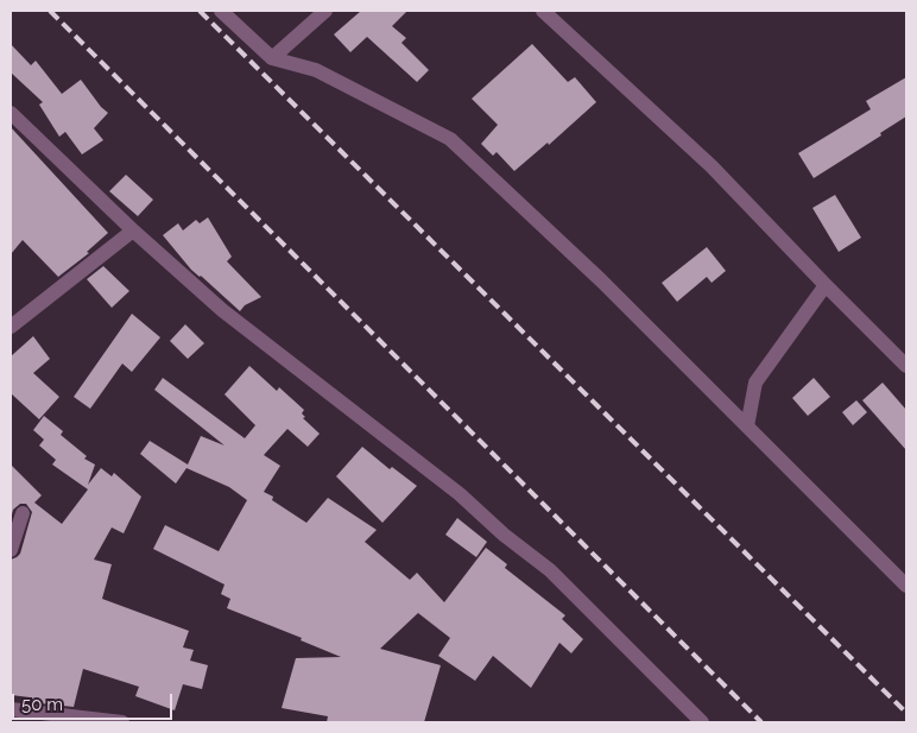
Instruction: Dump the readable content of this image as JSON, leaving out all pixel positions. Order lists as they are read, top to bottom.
{
  "scale_bar": "50 m"
}
